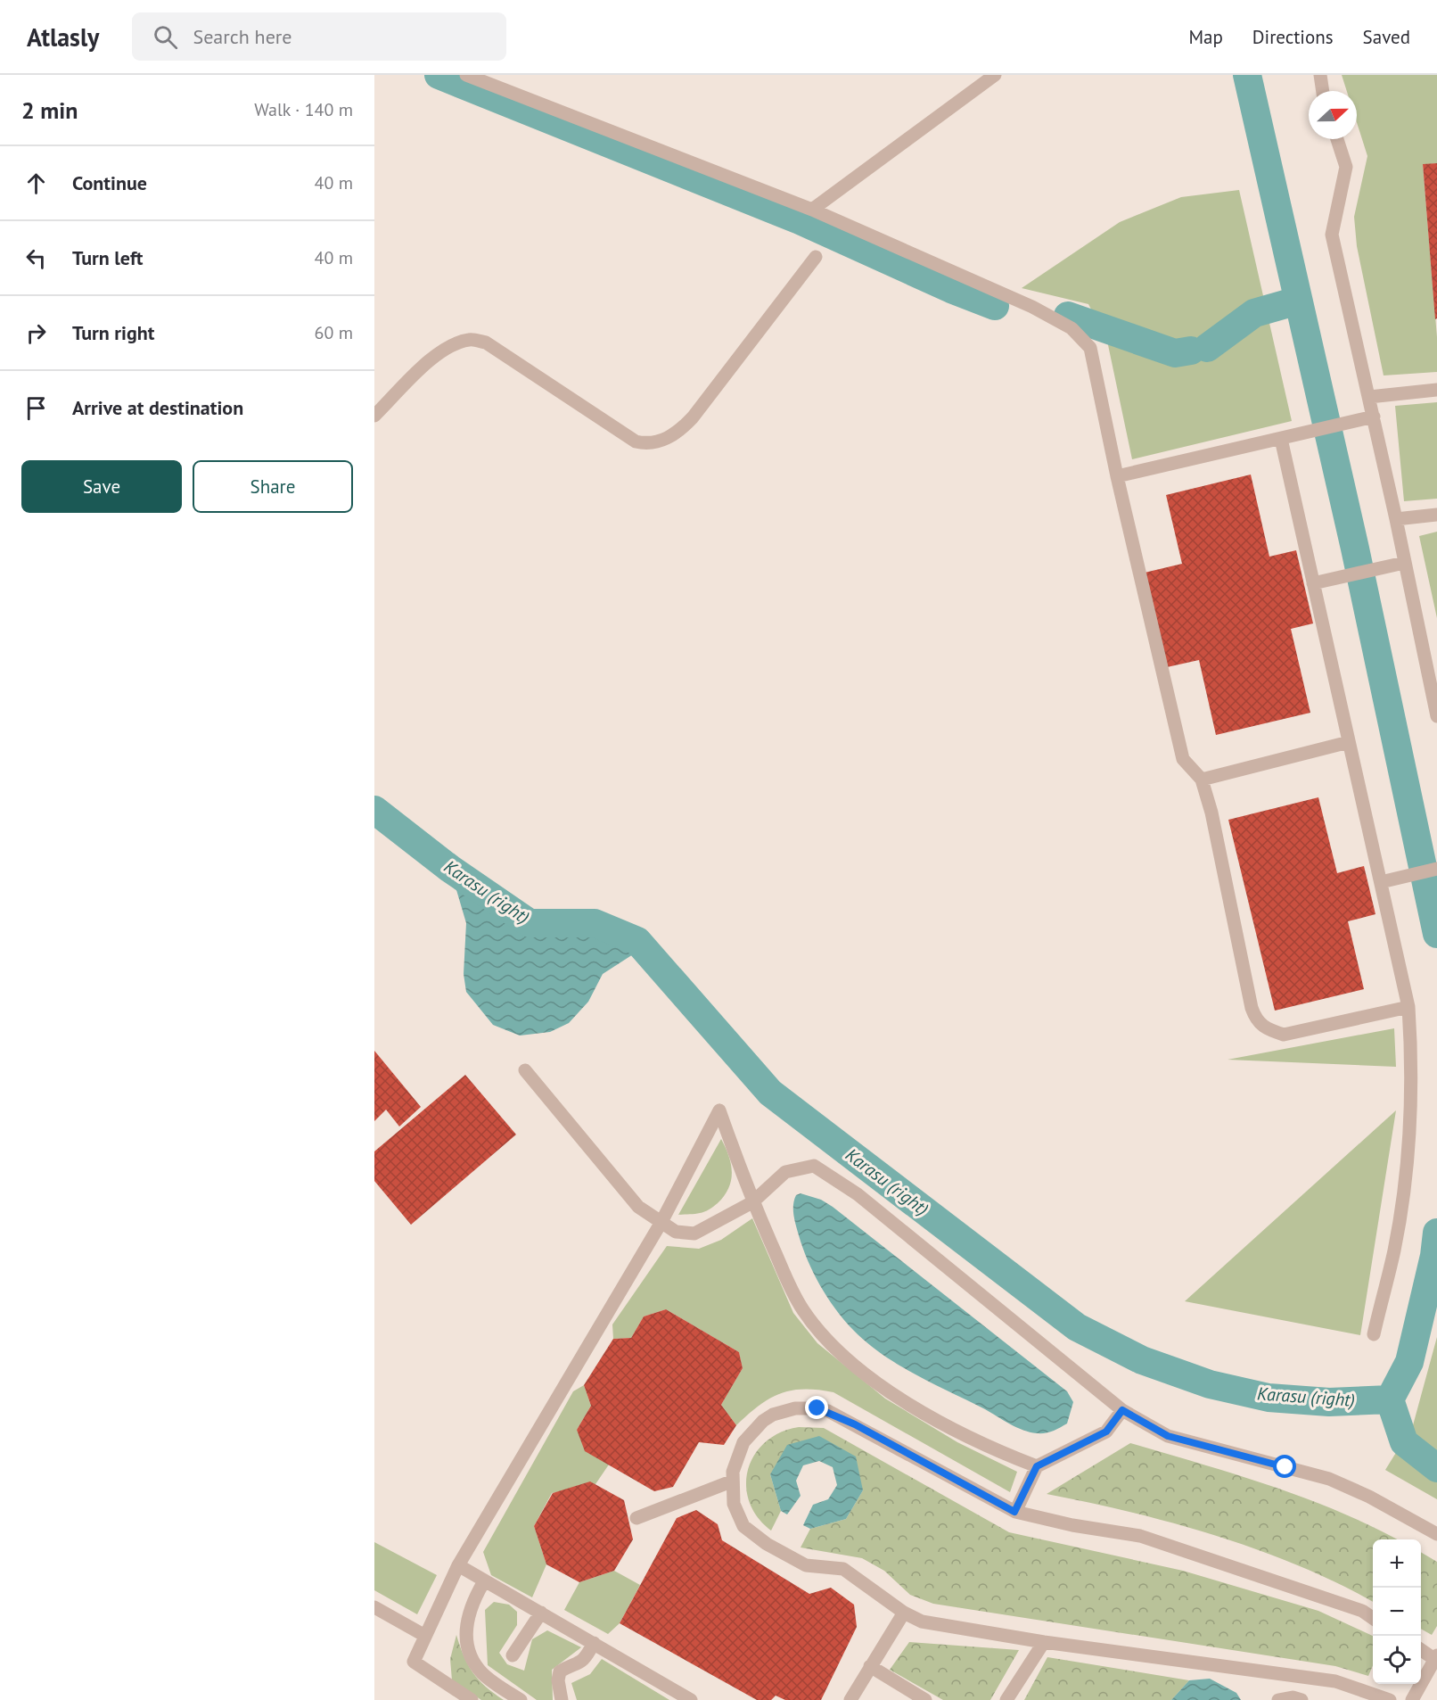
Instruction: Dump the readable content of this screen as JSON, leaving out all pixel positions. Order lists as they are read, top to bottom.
{
  "water": ["Karasu (right)"],
  "north": "right",
  "page": {
    "header": "Atlasly",
    "search": "Search here",
    "nav": ["Map", "Directions", "Saved"],
    "heading": ["2 min", "Walk · 140 m"],
    "list": [
      ["Continue", "40 m"],
      ["Turn left", "40 m"],
      ["Turn right", "60 m"],
      "Arrive at destination"
    ],
    "buttons": ["Save", "Share"],
    "map_buttons": ["+", "−"]
  }
}
